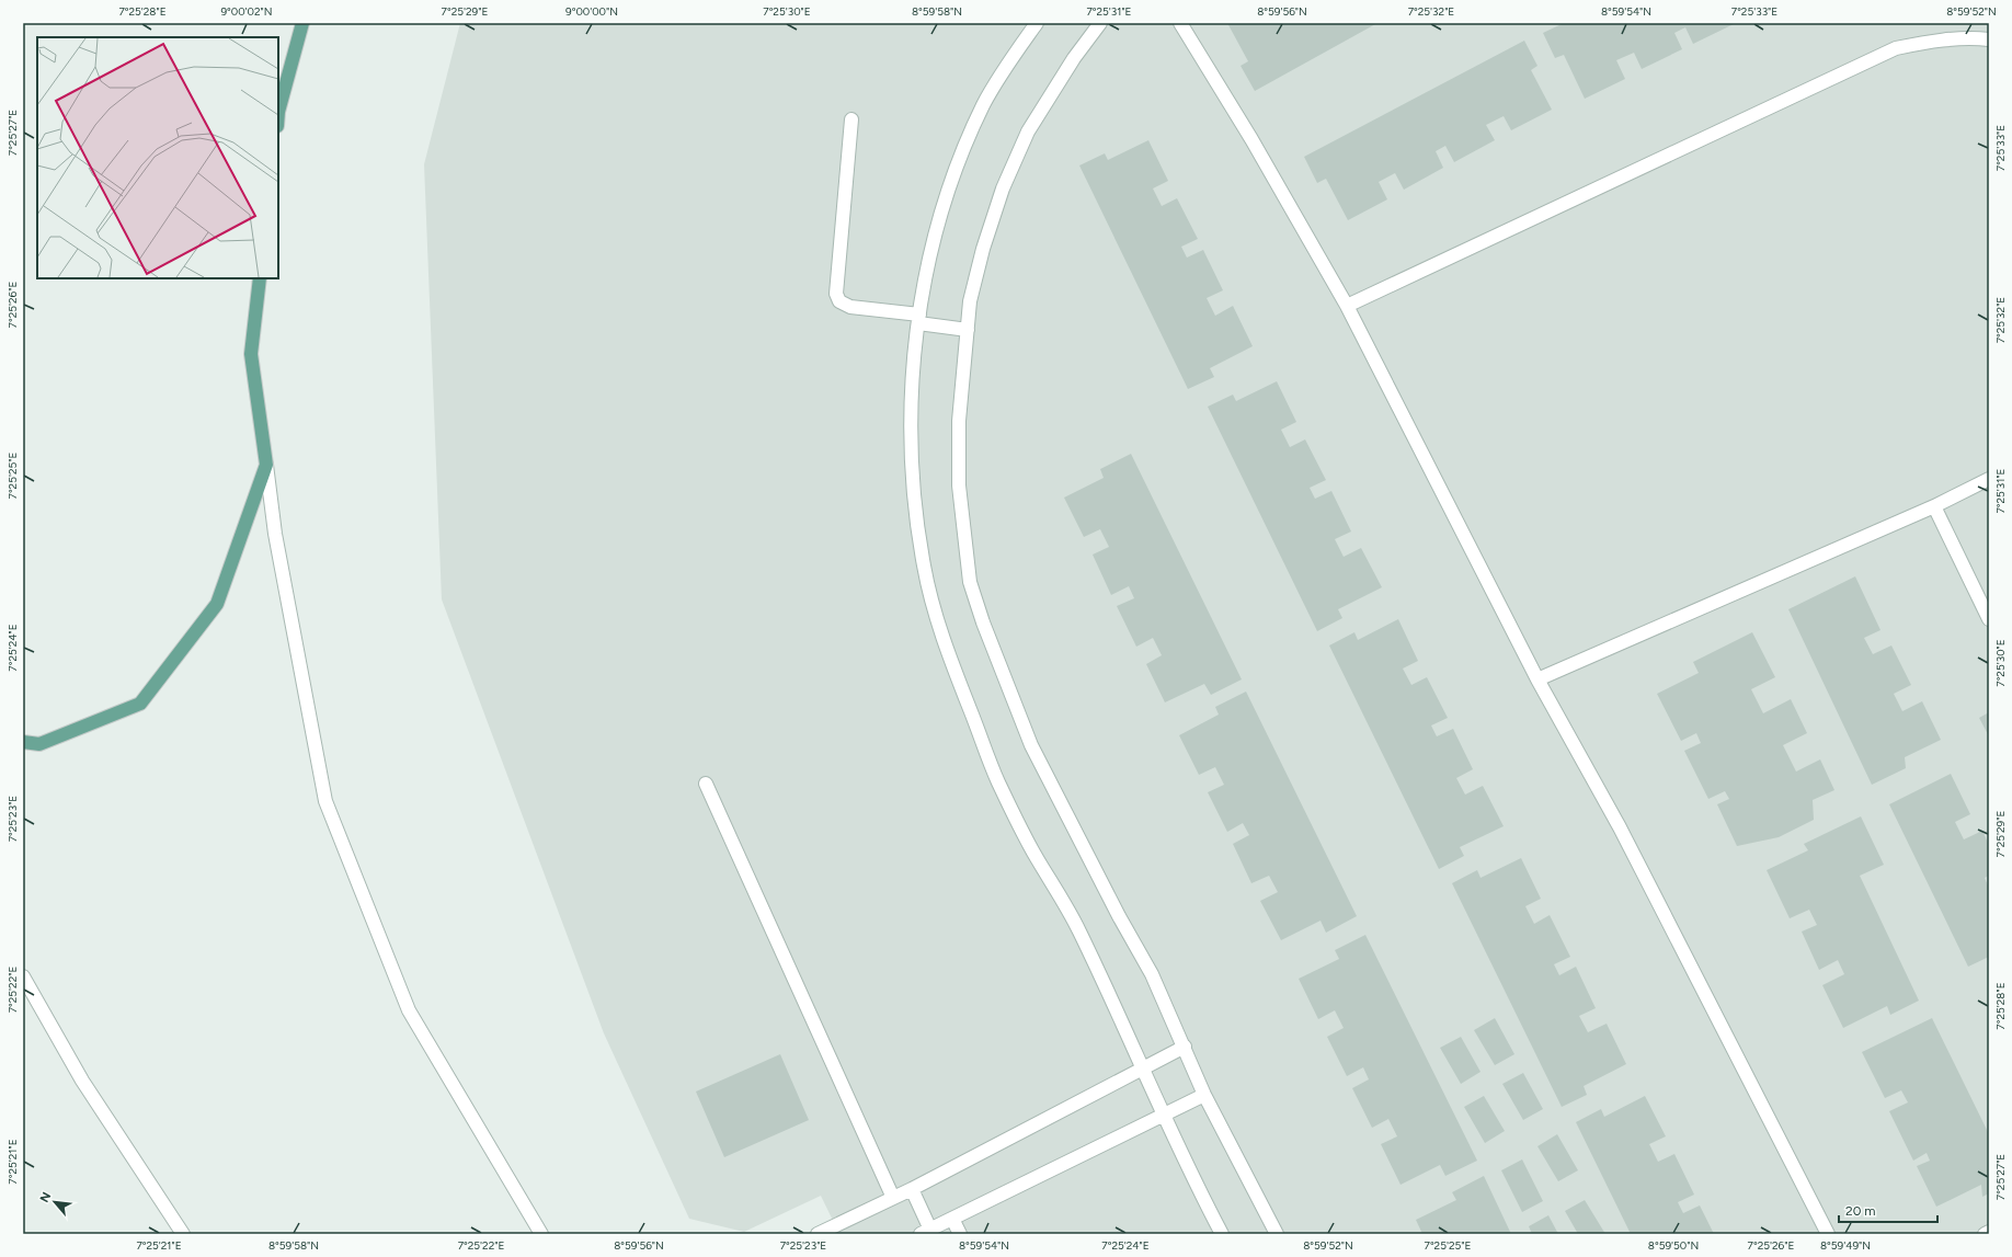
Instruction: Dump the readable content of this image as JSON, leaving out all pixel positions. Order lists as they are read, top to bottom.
{
  "scale_bar": "20 m",
  "north": "top left",
  "coordinates": [
    "7°25'28\"E",
    "9°00'02\"N",
    "7°25'29\"E",
    "9°00'00\"N",
    "7°25'30\"E",
    "8°59'58\"N",
    "7°25'31\"E",
    "8°59'56\"N",
    "7°25'32\"E",
    "8°59'54\"N",
    "7°25'33\"E",
    "8°59'52\"N",
    "7°25'27\"E",
    "7°25'26\"E",
    "7°25'25\"E",
    "7°25'24\"E",
    "7°25'23\"E",
    "7°25'22\"E",
    "7°25'21\"E",
    "8°59'50\"N",
    "8°59'49\"N"
  ]
}
